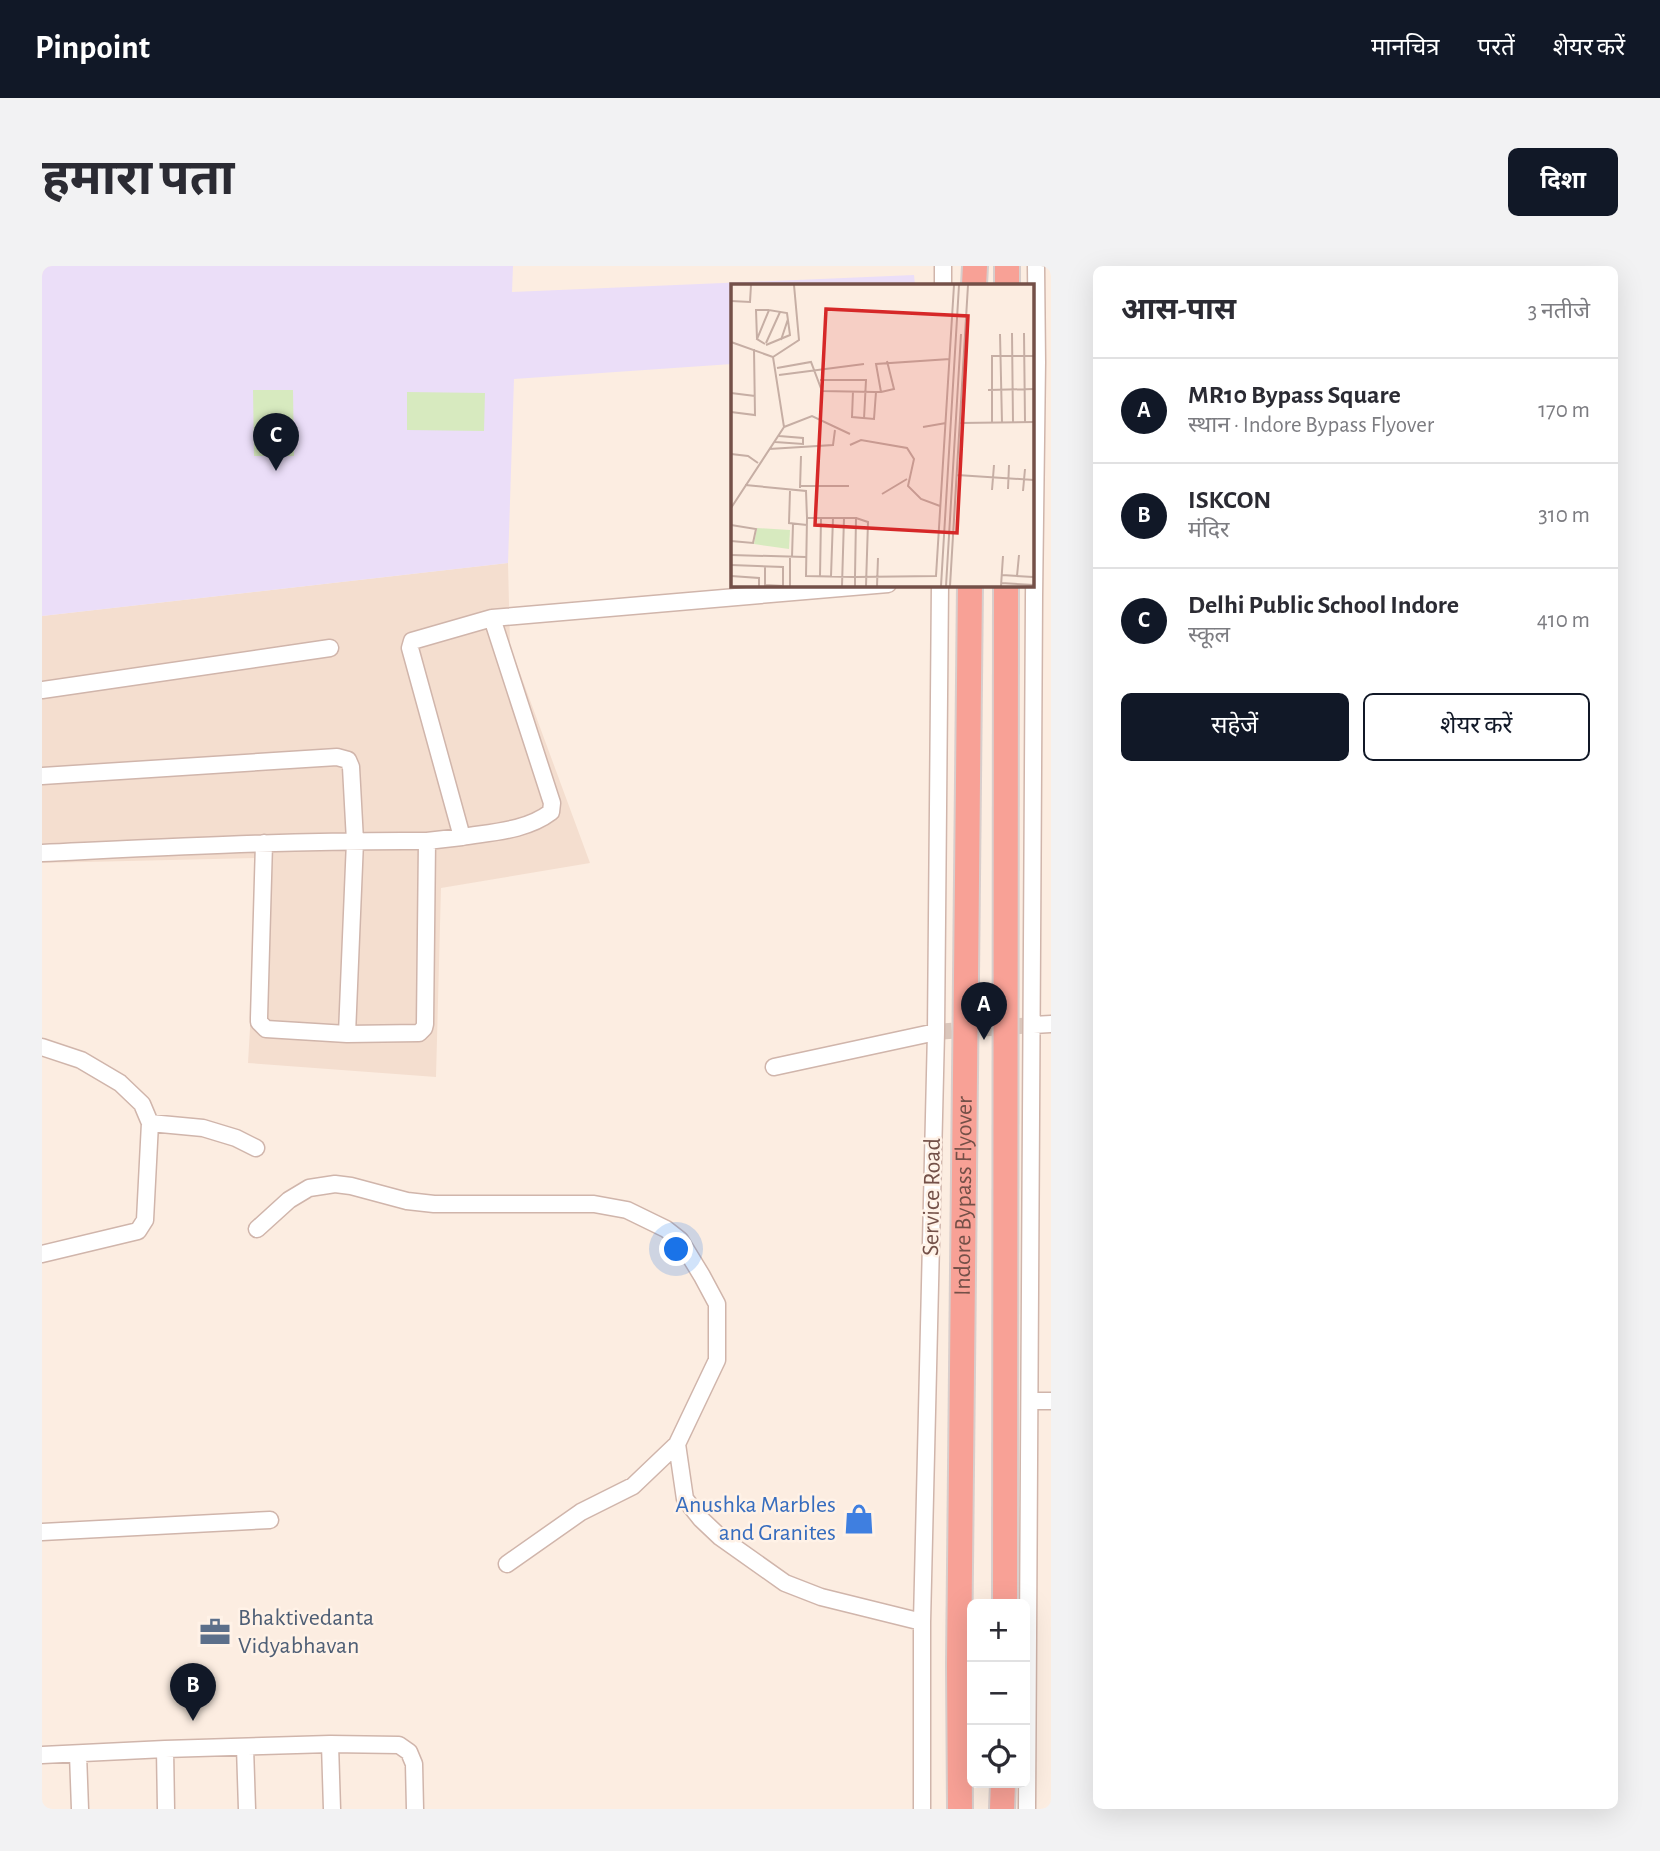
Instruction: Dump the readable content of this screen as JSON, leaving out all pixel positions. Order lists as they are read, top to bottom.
{
  "streets": {
    "highway": ["Indore Bypass Flyover"],
    "street": ["Service Road"]
  },
  "places": {
    "shop": ["Anushka Marbles and Granites"],
    "office": ["Bhaktivedanta Vidyabhavan"]
  },
  "page": {
    "header": "Pinpoint",
    "nav": ["मानचित्र", "परतें", "शेयर करें"],
    "buttons": [
      "दिशा",
      ["सहेजें", "शेयर करें"]
    ],
    "title": "हमारा पता",
    "heading": ["आस-पास", "3 नतीजे"],
    "list": [
      {
        "mark": "A",
        "name": "MR10 Bypass Square",
        "note": "स्थान · Indore Bypass Flyover",
        "value": "170 m"
      },
      {
        "mark": "B",
        "name": "ISKCON",
        "note": "मंदिर",
        "value": "310 m"
      },
      {
        "mark": "C",
        "name": "Delhi Public School Indore",
        "note": "स्कूल",
        "value": "410 m"
      }
    ],
    "pins": ["C", "A", "B"],
    "map_buttons": ["+", "−"]
  }
}
